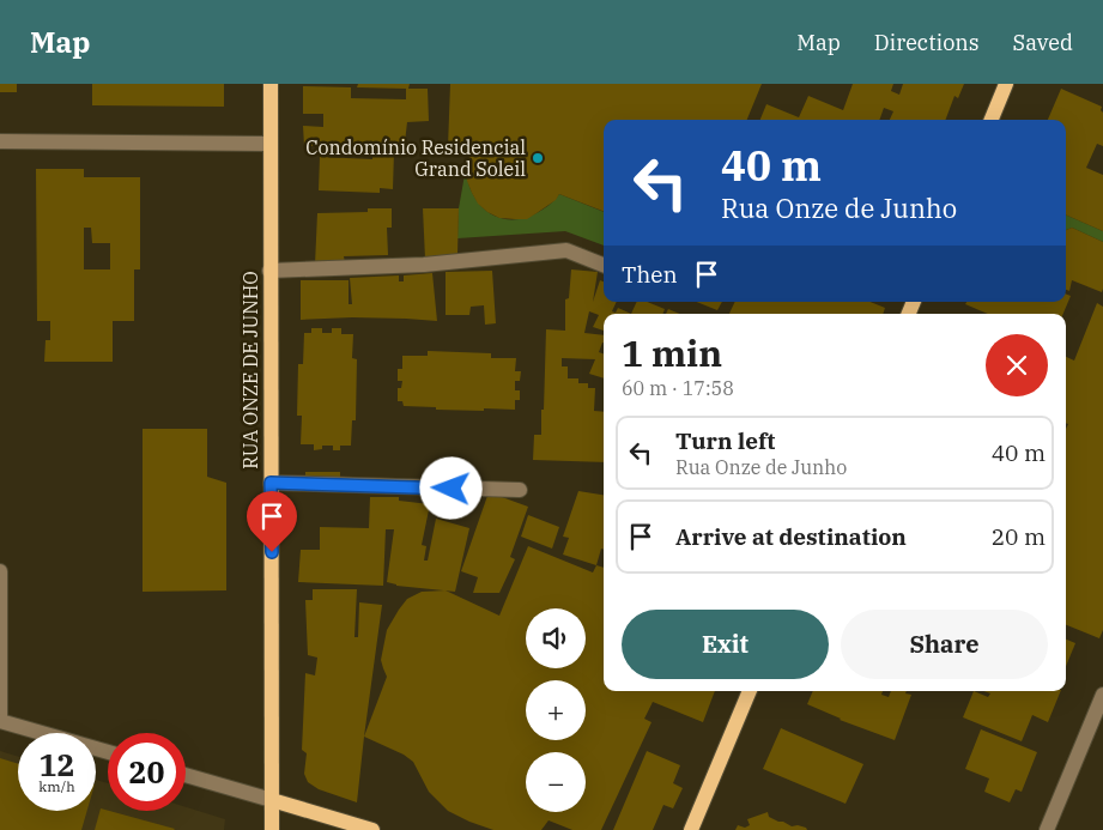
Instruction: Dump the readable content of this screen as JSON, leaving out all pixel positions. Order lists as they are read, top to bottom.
{
  "streets": {
    "main road": ["RUA ONZE DE JUNHO"]
  },
  "places": ["Condomínio Residencial Grand Soleil"],
  "page": {
    "header": "Map",
    "nav": ["Map", "Directions", "Saved"],
    "turn": ["40 m", "Rua Onze de Junho"],
    "then": "Then",
    "heading": ["1 min", "60 m · 17:58"],
    "list": [
      {
        "name": "Turn left",
        "note": "Rua Onze de Junho",
        "value": "40 m"
      },
      {
        "name": "Arrive at destination",
        "value": "20 m"
      }
    ],
    "buttons": ["Exit", "Share"],
    "map_buttons": ["+", "−"],
    "speed": "12 km/h",
    "limit": "20"
  }
}
